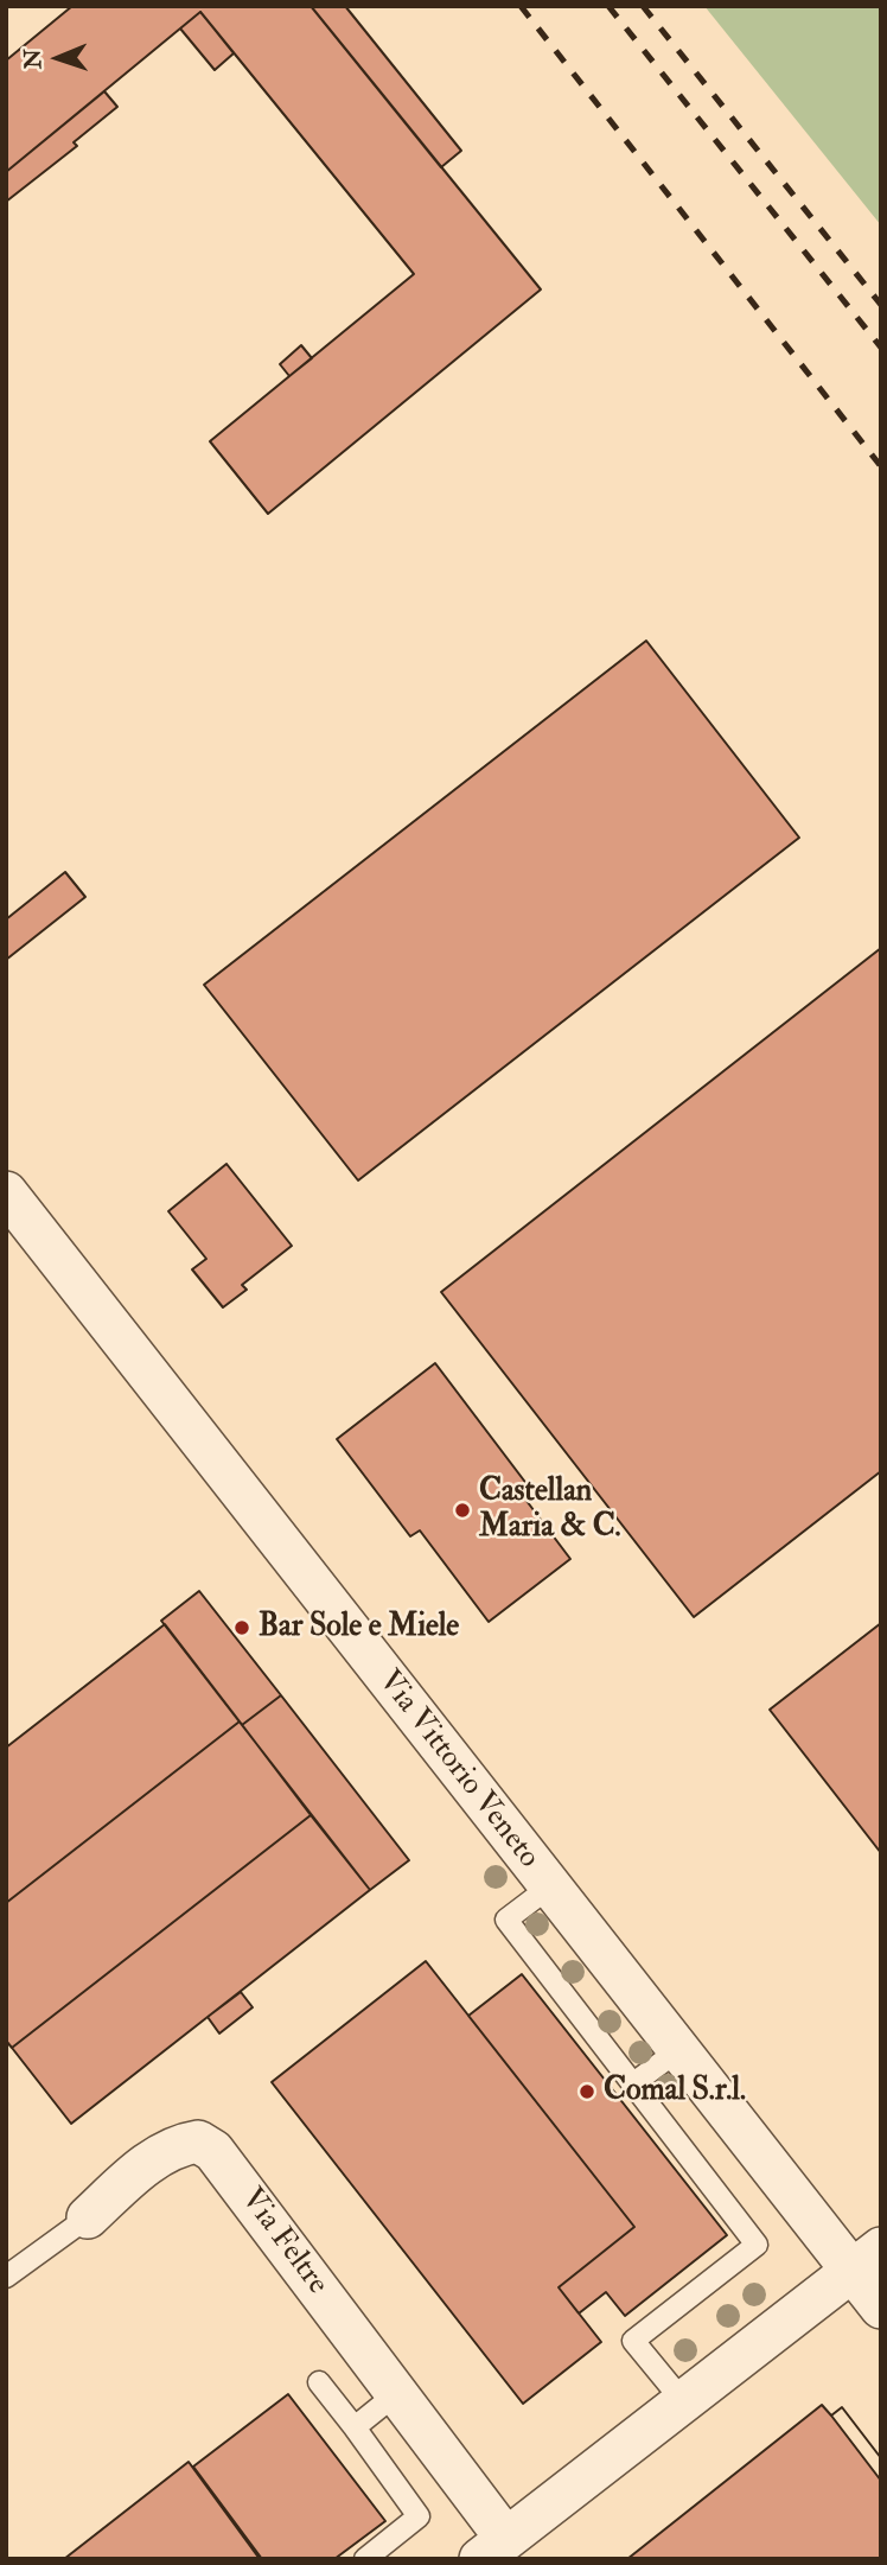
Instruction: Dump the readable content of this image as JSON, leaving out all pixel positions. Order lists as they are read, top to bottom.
{
  "streets": {
    "street": ["Via Vittorio Veneto", "Via Feltre"]
  },
  "crossings": [
    ["Via Vittorio Veneto", "Via Feltre"]
  ],
  "places": ["Castellan Maria & C.", "Bar Sole e Miele", "Comal S.r.l."],
  "north": "left"
}
